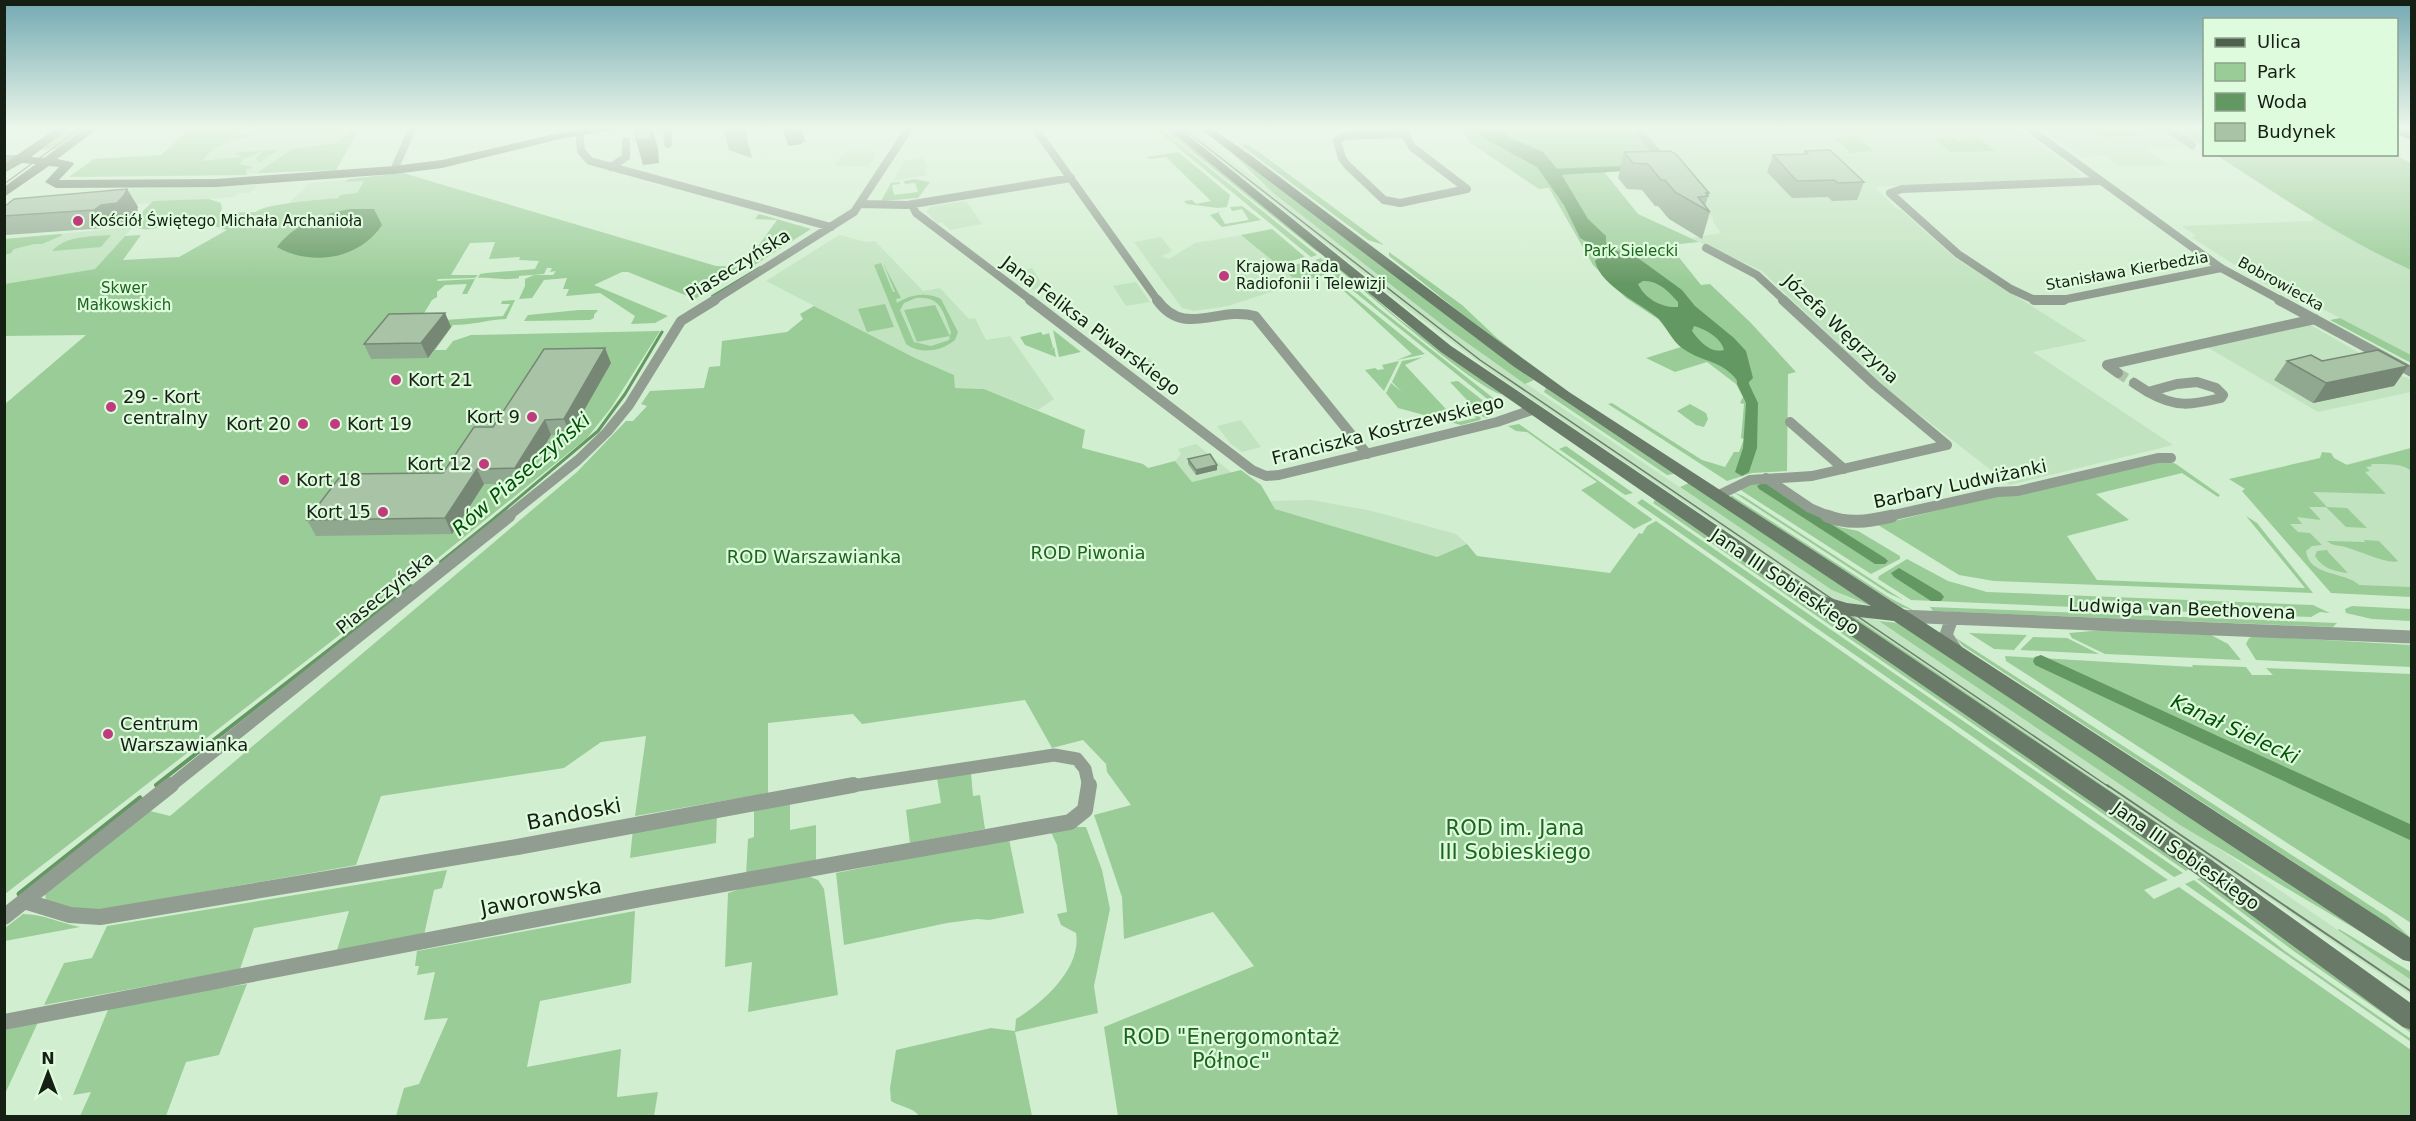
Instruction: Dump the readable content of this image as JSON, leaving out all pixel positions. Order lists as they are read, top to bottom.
{
  "streets": {
    "main road": ["Jana III Sobieskiego"],
    "street": [
      "Piaseczyńska",
      "Stanisława Kierbedzia",
      "Bobrowiecka",
      "Jana Feliksa Piwarskiego",
      "Józefa Węgrzyna",
      "Franciszka Kostrzewskiego",
      "Barbary Ludwiżanki",
      "Ludwiga van Beethovena",
      "Bandoski",
      "Jaworowska"
    ]
  },
  "crossings": [
    ["Piaseczyńska", "Bandoski"],
    ["Stanisława Kierbedzia", "Bobrowiecka"],
    ["Jana Feliksa Piwarskiego", "Franciszka Kostrzewskiego"],
    ["Franciszka Kostrzewskiego", "Jana III Sobieskiego"],
    ["Jana III Sobieskiego", "Ludwiga van Beethovena"],
    ["Bandoski", "Jaworowska"]
  ],
  "water": ["Rów Piaseczyński", "Kanał Sielecki"],
  "parks": [
    "Park Sielecki",
    "Skwer Małkowskich",
    "ROD Piwonia",
    "ROD Warszawianka",
    "ROD im. Jana III Sobieskiego",
    "ROD \"Energomontaż Północ\""
  ],
  "places": [
    "Kościół Świętego Michała Archanioła",
    "Krajowa Rada Radiofonii i Telewizji",
    "Kort 21",
    "29 - Kort centralny",
    "Kort 9",
    "Kort 20",
    "Kort 19",
    "Kort 12",
    "Kort 18",
    "Kort 15",
    "Centrum Warszawianka"
  ],
  "legend": [
    "Ulica",
    "Park",
    "Woda",
    "Budynek"
  ],
  "north": "top"
}
